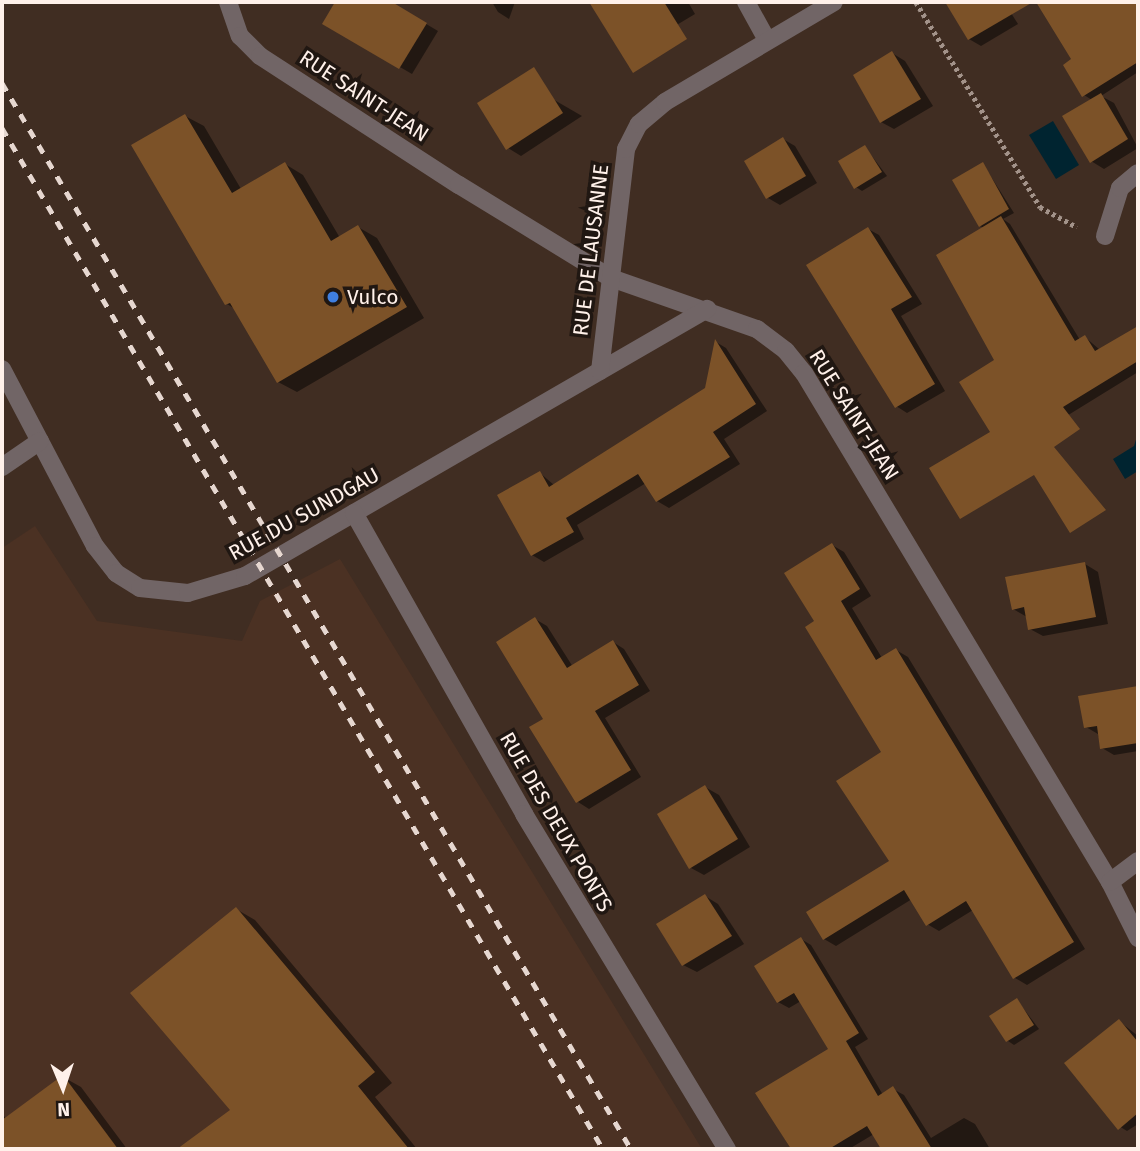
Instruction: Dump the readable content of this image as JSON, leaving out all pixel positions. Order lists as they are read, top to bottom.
{
  "streets": {
    "street": [
      "RUE SAINT-JEAN",
      "RUE DE LAUSANNE",
      "RUE DU SUNDGAU",
      "RUE DES DEUX PONTS"
    ]
  },
  "crossings": [
    ["RUE SAINT-JEAN", "RUE DE LAUSANNE"],
    ["RUE SAINT-JEAN", "RUE DU SUNDGAU"],
    ["RUE DE LAUSANNE", "RUE DU SUNDGAU"],
    ["RUE DU SUNDGAU", "RUE DES DEUX PONTS"]
  ],
  "places": ["Vulco"],
  "north": "bottom"
}
